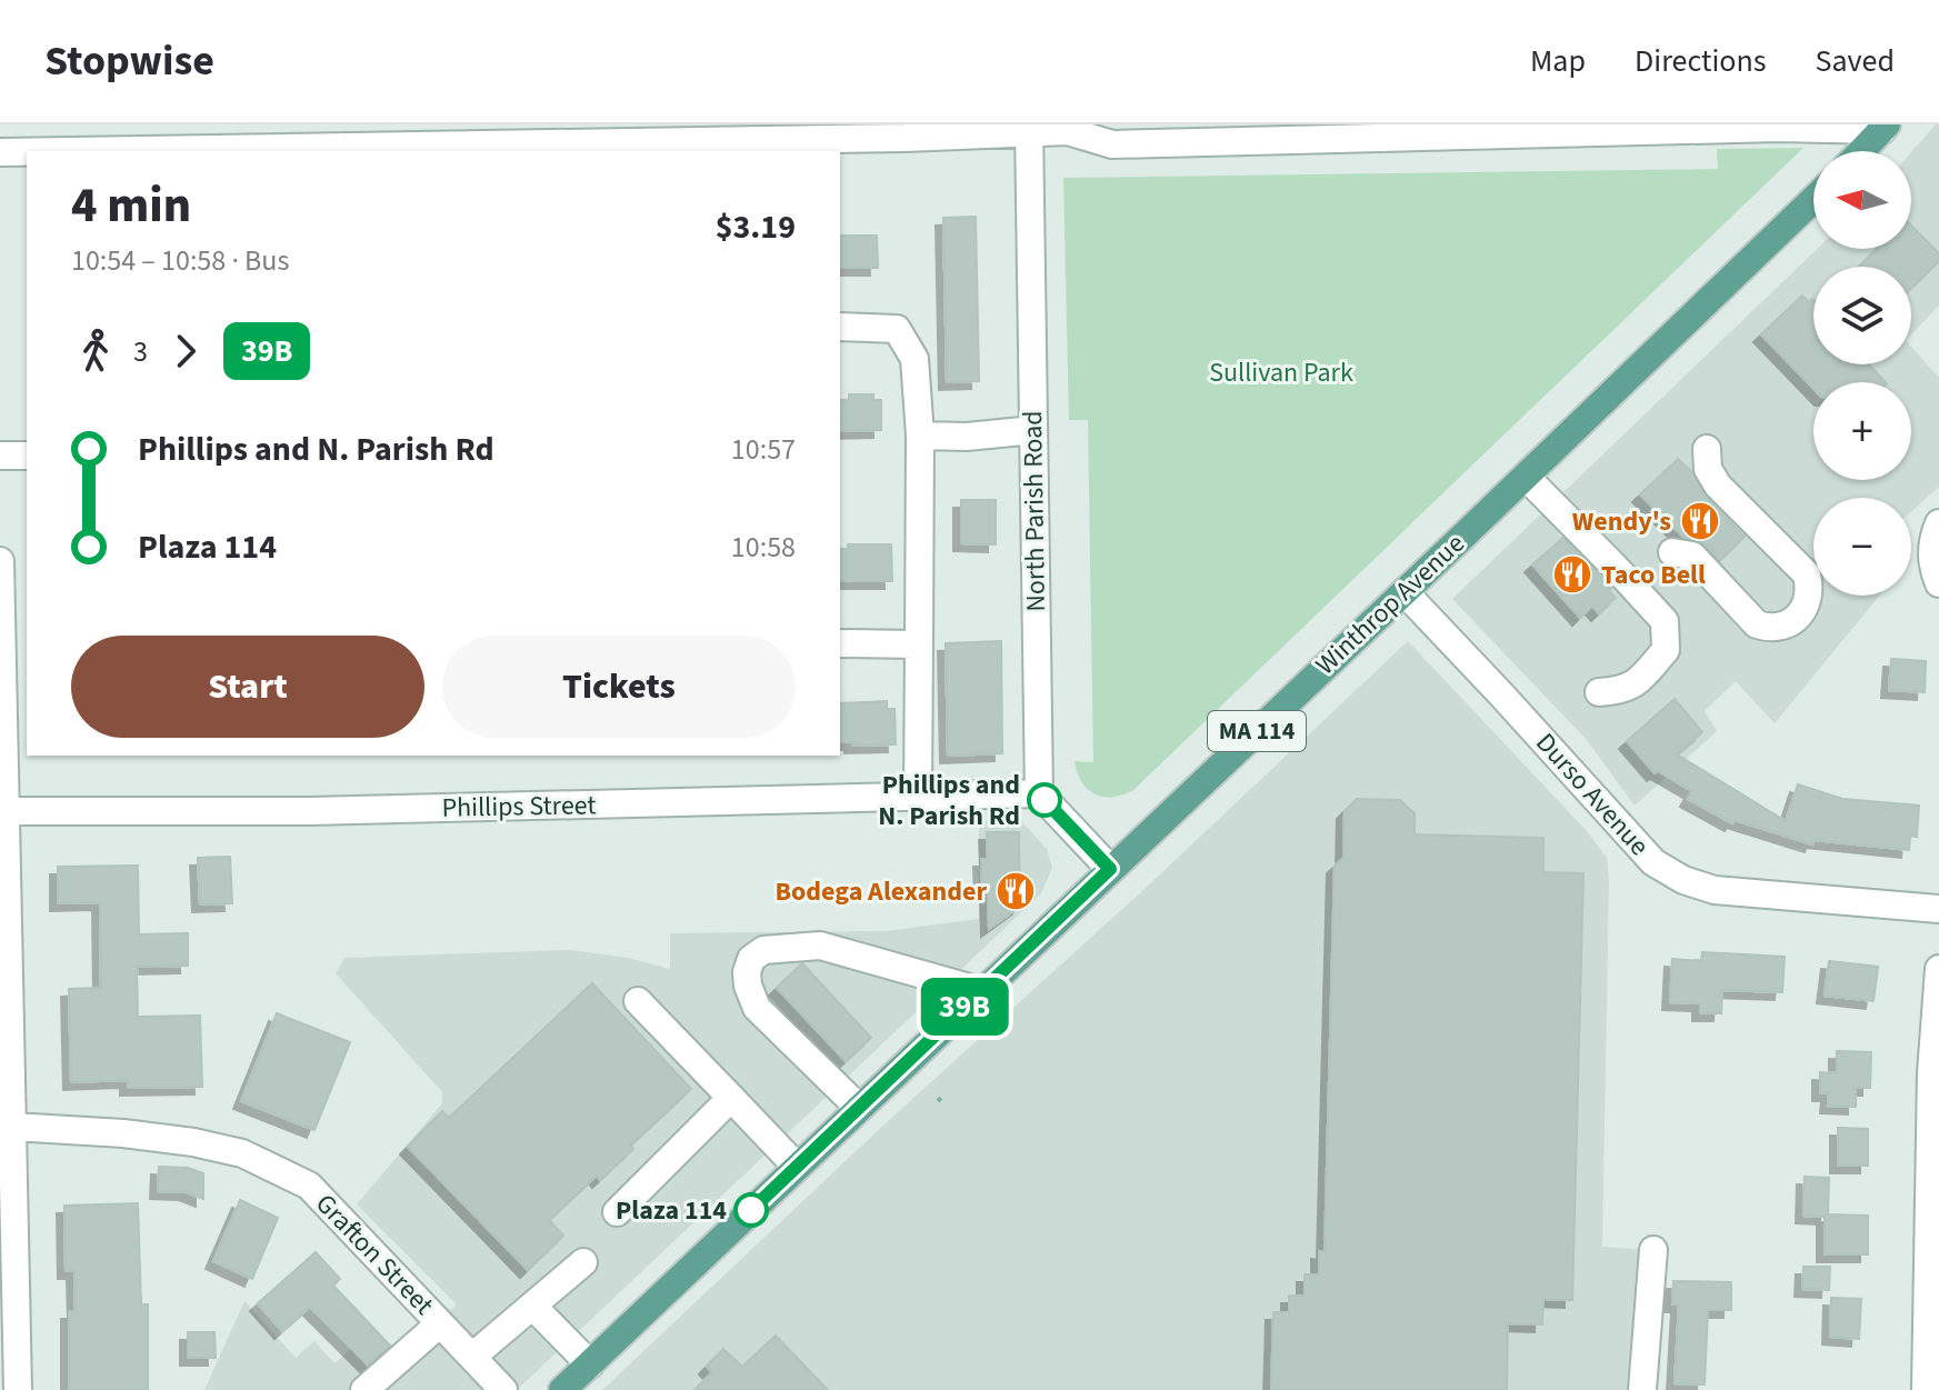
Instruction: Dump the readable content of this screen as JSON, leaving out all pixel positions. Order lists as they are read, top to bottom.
{
  "streets": {
    "main road": ["Winthrop Avenue", "MA 114"],
    "street": [
      "North Parish Road",
      "Durso Avenue",
      "Phillips Street",
      "Grafton Street"
    ]
  },
  "crossings": [
    ["North Parish Road", "Phillips Street"],
    ["Winthrop Avenue", "Durso Avenue"]
  ],
  "parks": ["Sullivan Park"],
  "places": {
    "restaurant": ["Wendy's", "Taco Bell", "Bodega Alexander"],
    "other": ["Phillips and N. Parish Rd", "Plaza 114"]
  },
  "lines": ["bus line 39B"],
  "north": "left",
  "page": {
    "header": "Stopwise",
    "nav": ["Map", "Directions", "Saved"],
    "on_map": "39B",
    "map_buttons": ["+", "−"],
    "heading": ["4 min", "10:54 – 10:58 · Bus", "$3.19"],
    "legs": ["3", "39B"],
    "list": [
      {
        "name": "Phillips and N. Parish Rd",
        "value": "10:57"
      },
      {
        "name": "Plaza 114",
        "value": "10:58"
      }
    ],
    "buttons": ["Start", "Tickets"]
  }
}
